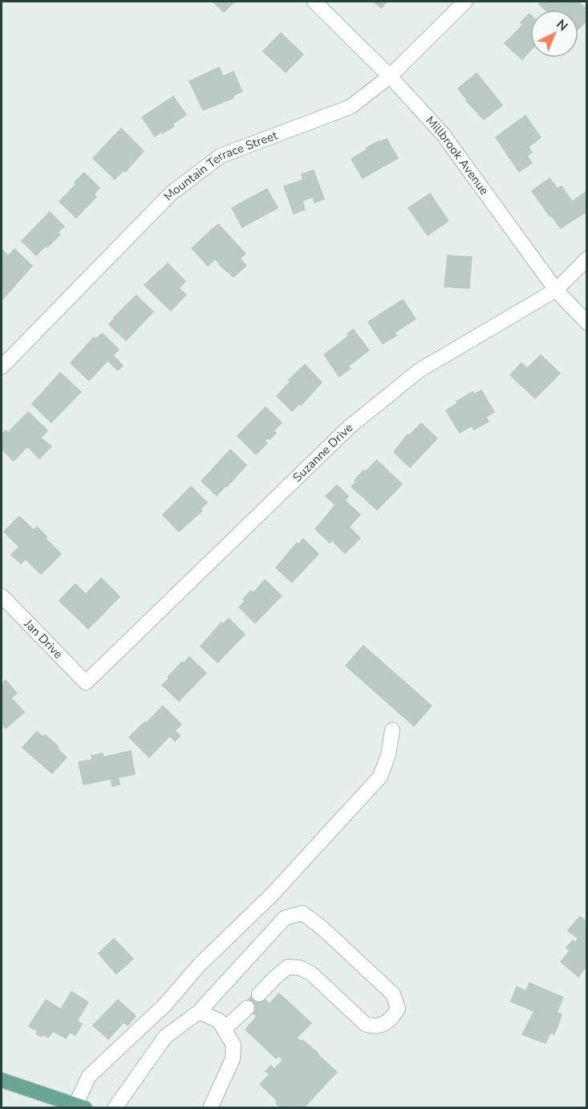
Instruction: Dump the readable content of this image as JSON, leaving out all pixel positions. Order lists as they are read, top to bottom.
{
  "streets": {
    "street": [
      "Millbrook Avenue",
      "Mountain Terrace Street",
      "Suzanne Drive",
      "Jan Drive"
    ]
  },
  "crossings": [
    ["Millbrook Avenue", "Mountain Terrace Street"],
    ["Millbrook Avenue", "Suzanne Drive"],
    ["Suzanne Drive", "Jan Drive"]
  ],
  "north": "top right"
}
